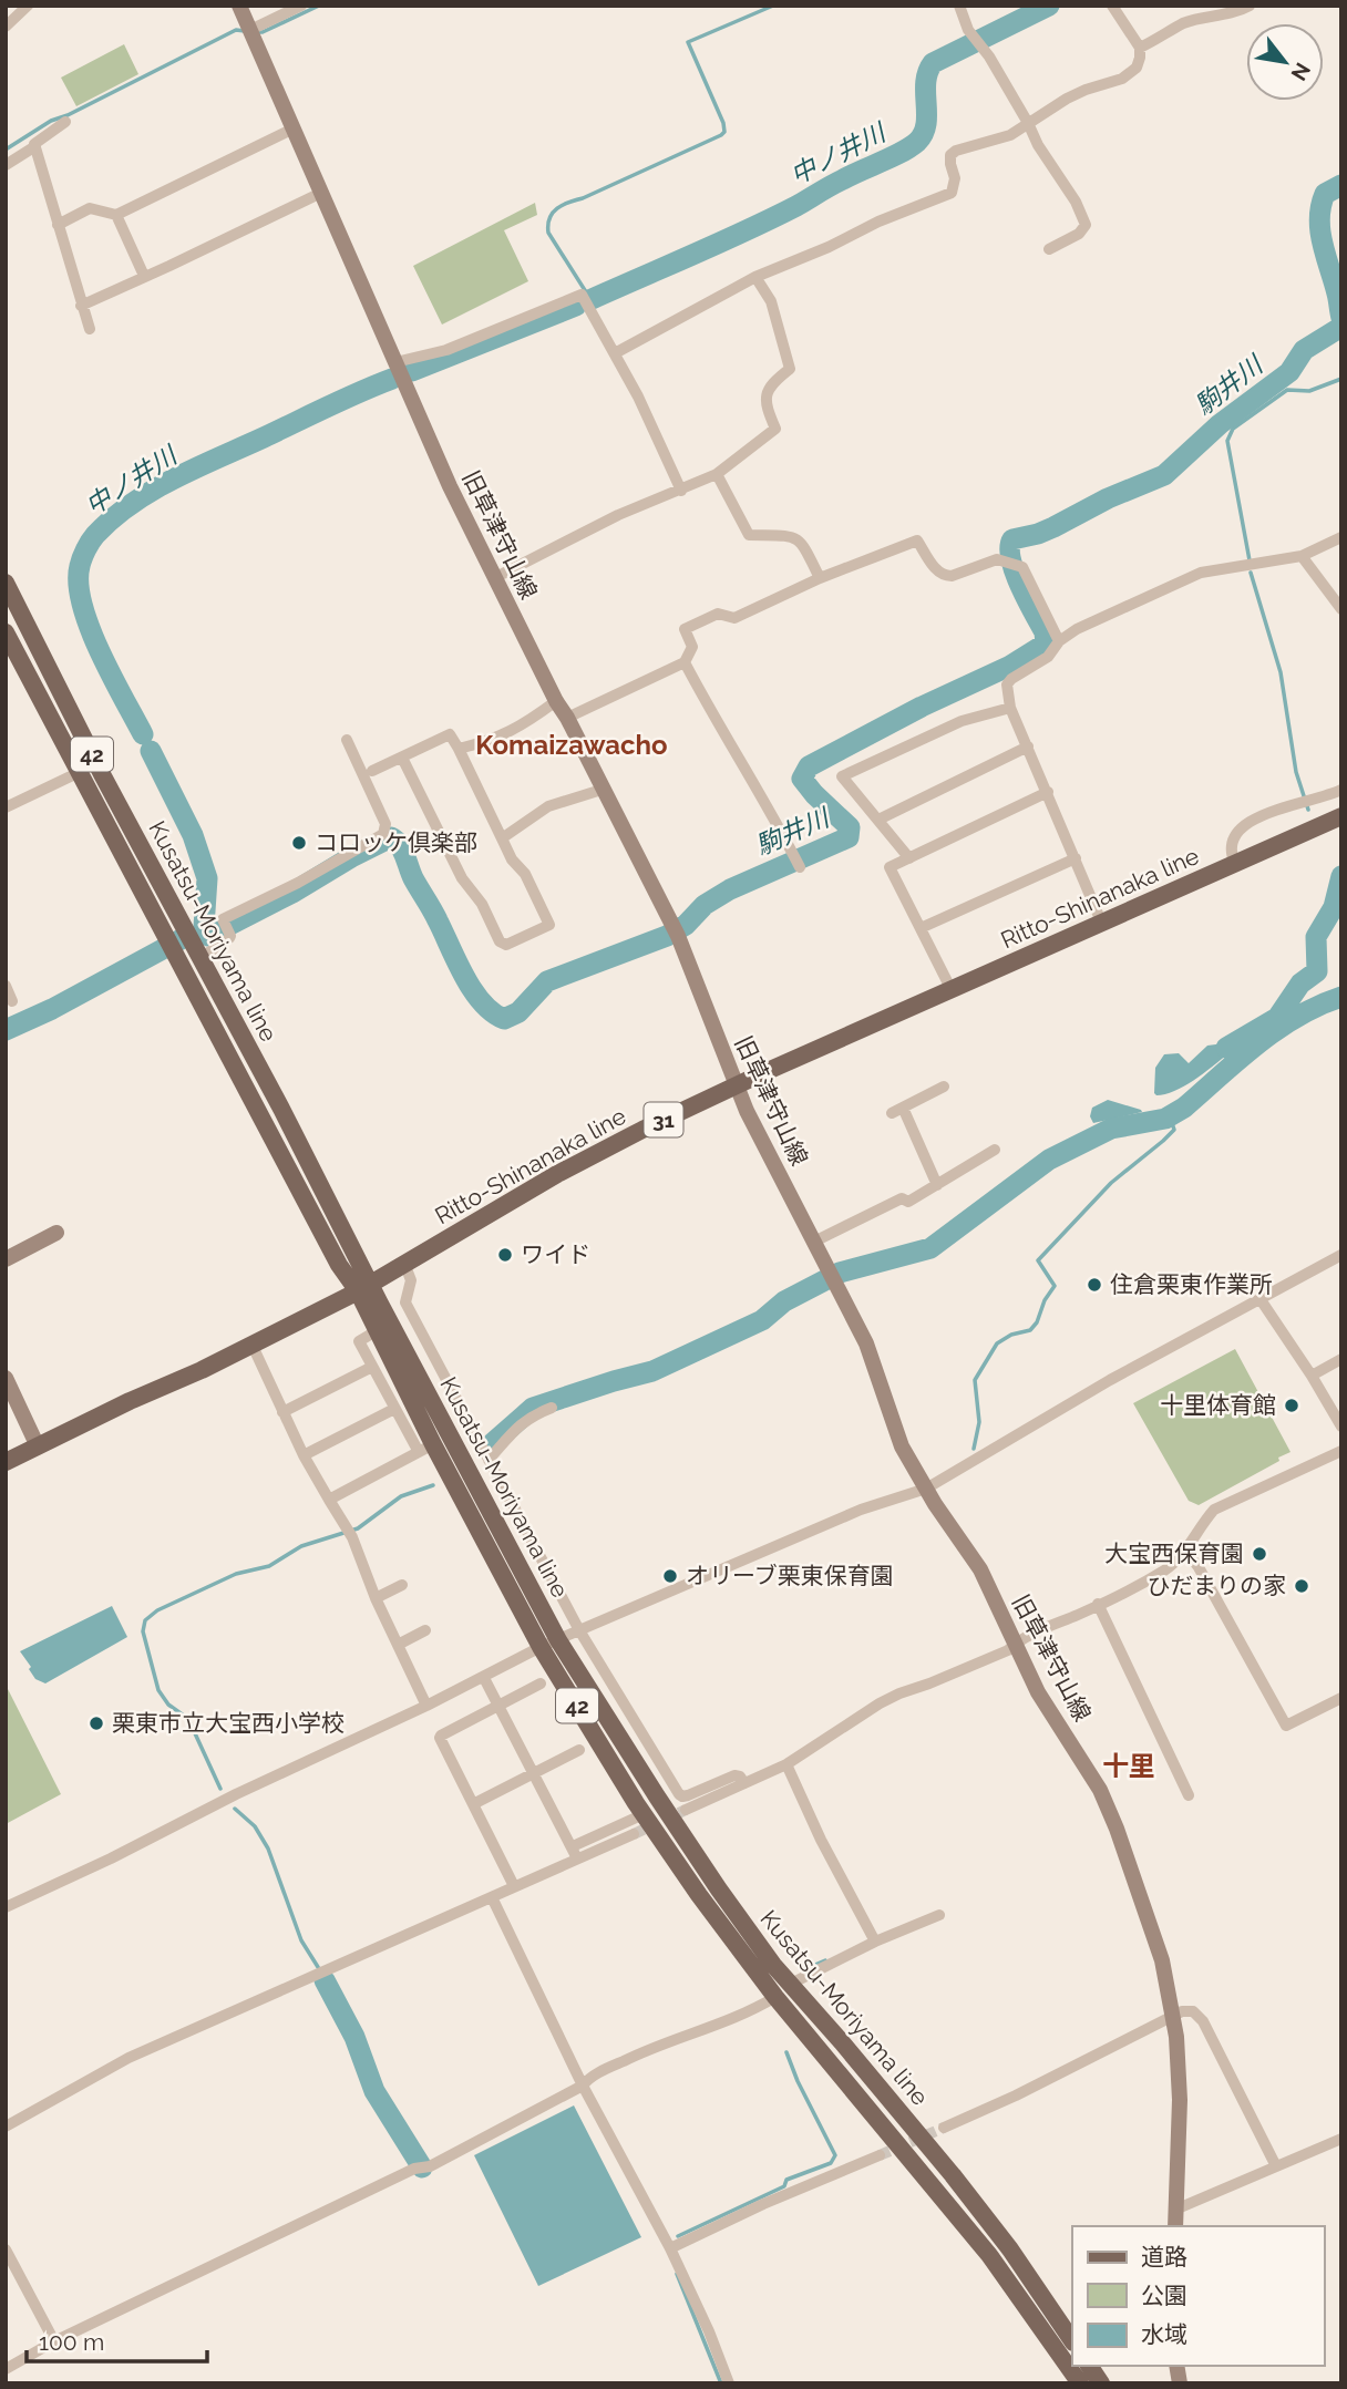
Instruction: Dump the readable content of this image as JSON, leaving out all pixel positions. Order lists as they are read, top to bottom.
{
  "streets": {
    "main road": [
      "42",
      "Ritto-Shinanaka line",
      "Kusatsu-Moriyama line",
      "31"
    ],
    "street": ["旧草津守山線"]
  },
  "crossings": [
    ["旧草津守山線", "Ritto-Shinanaka line"],
    ["Ritto-Shinanaka line", "Kusatsu-Moriyama line"]
  ],
  "districts": ["Komaizawacho", "十里"],
  "water": ["中ノ井川", "駒井川"],
  "places": [
    "コロッケ倶楽部",
    "ワイド",
    "住倉栗東作業所",
    "十里体育館",
    "大宝西保育園",
    "オリーブ栗東保育園",
    "ひだまりの家",
    "栗東市立大宝西小学校"
  ],
  "legend": ["道路", "公園", "水域"],
  "scale_bar": "100 m",
  "north": "bottom right"
}
